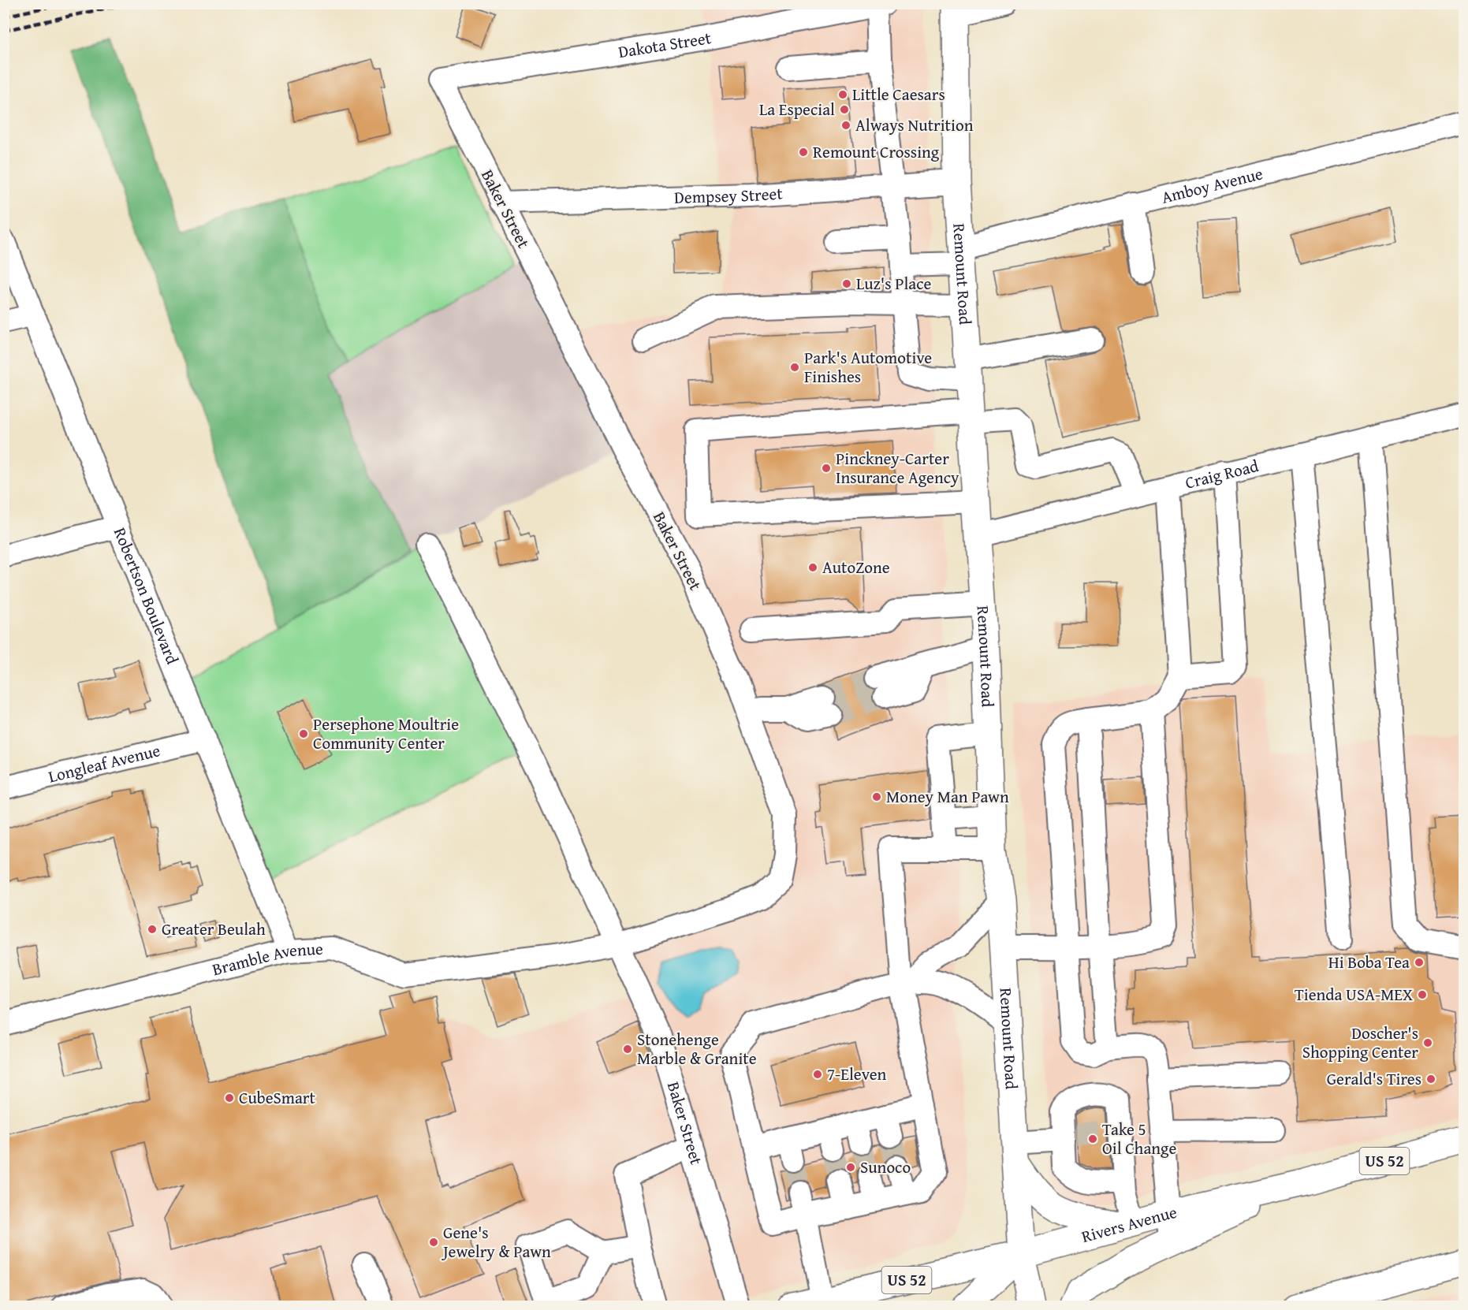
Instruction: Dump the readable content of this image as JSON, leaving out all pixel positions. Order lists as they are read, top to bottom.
{
  "streets": {
    "main road": ["Remount Road", "US 52", "Rivers Avenue"],
    "street": [
      "Dakota Street",
      "Amboy Avenue",
      "Dempsey Street",
      "Baker Street",
      "Craig Road",
      "Robertson Boulevard",
      "Longleaf Avenue",
      "Bramble Avenue"
    ]
  },
  "crossings": [
    ["Dakota Street", "Baker Street"],
    ["Amboy Avenue", "Remount Road"],
    ["Dempsey Street", "Baker Street"],
    ["Dempsey Street", "Remount Road"],
    ["Baker Street", "Bramble Avenue"],
    ["Remount Road", "Craig Road"],
    ["Remount Road", "Rivers Avenue"],
    ["Robertson Boulevard", "Longleaf Avenue"],
    ["Robertson Boulevard", "Bramble Avenue"]
  ],
  "places": [
    "Little Caesars",
    "La Especial",
    "Always Nutrition",
    "Remount Crossing",
    "Luz's Place",
    "Park's Automotive Finishes",
    "Pinckney-Carter Insurance Agency",
    "AutoZone",
    "Persephone Moultrie Community Center",
    "Money Man Pawn",
    "Greater Beulah",
    "Hi Boba Tea",
    "Tienda USA-MEX",
    "Doscher's Shopping Center",
    "Stonehenge Marble & Granite",
    "7-Eleven",
    "Gerald's Tires",
    "CubeSmart",
    "Take 5 Oil Change",
    "Sunoco",
    "Gene's Jewelry & Pawn"
  ]
}
